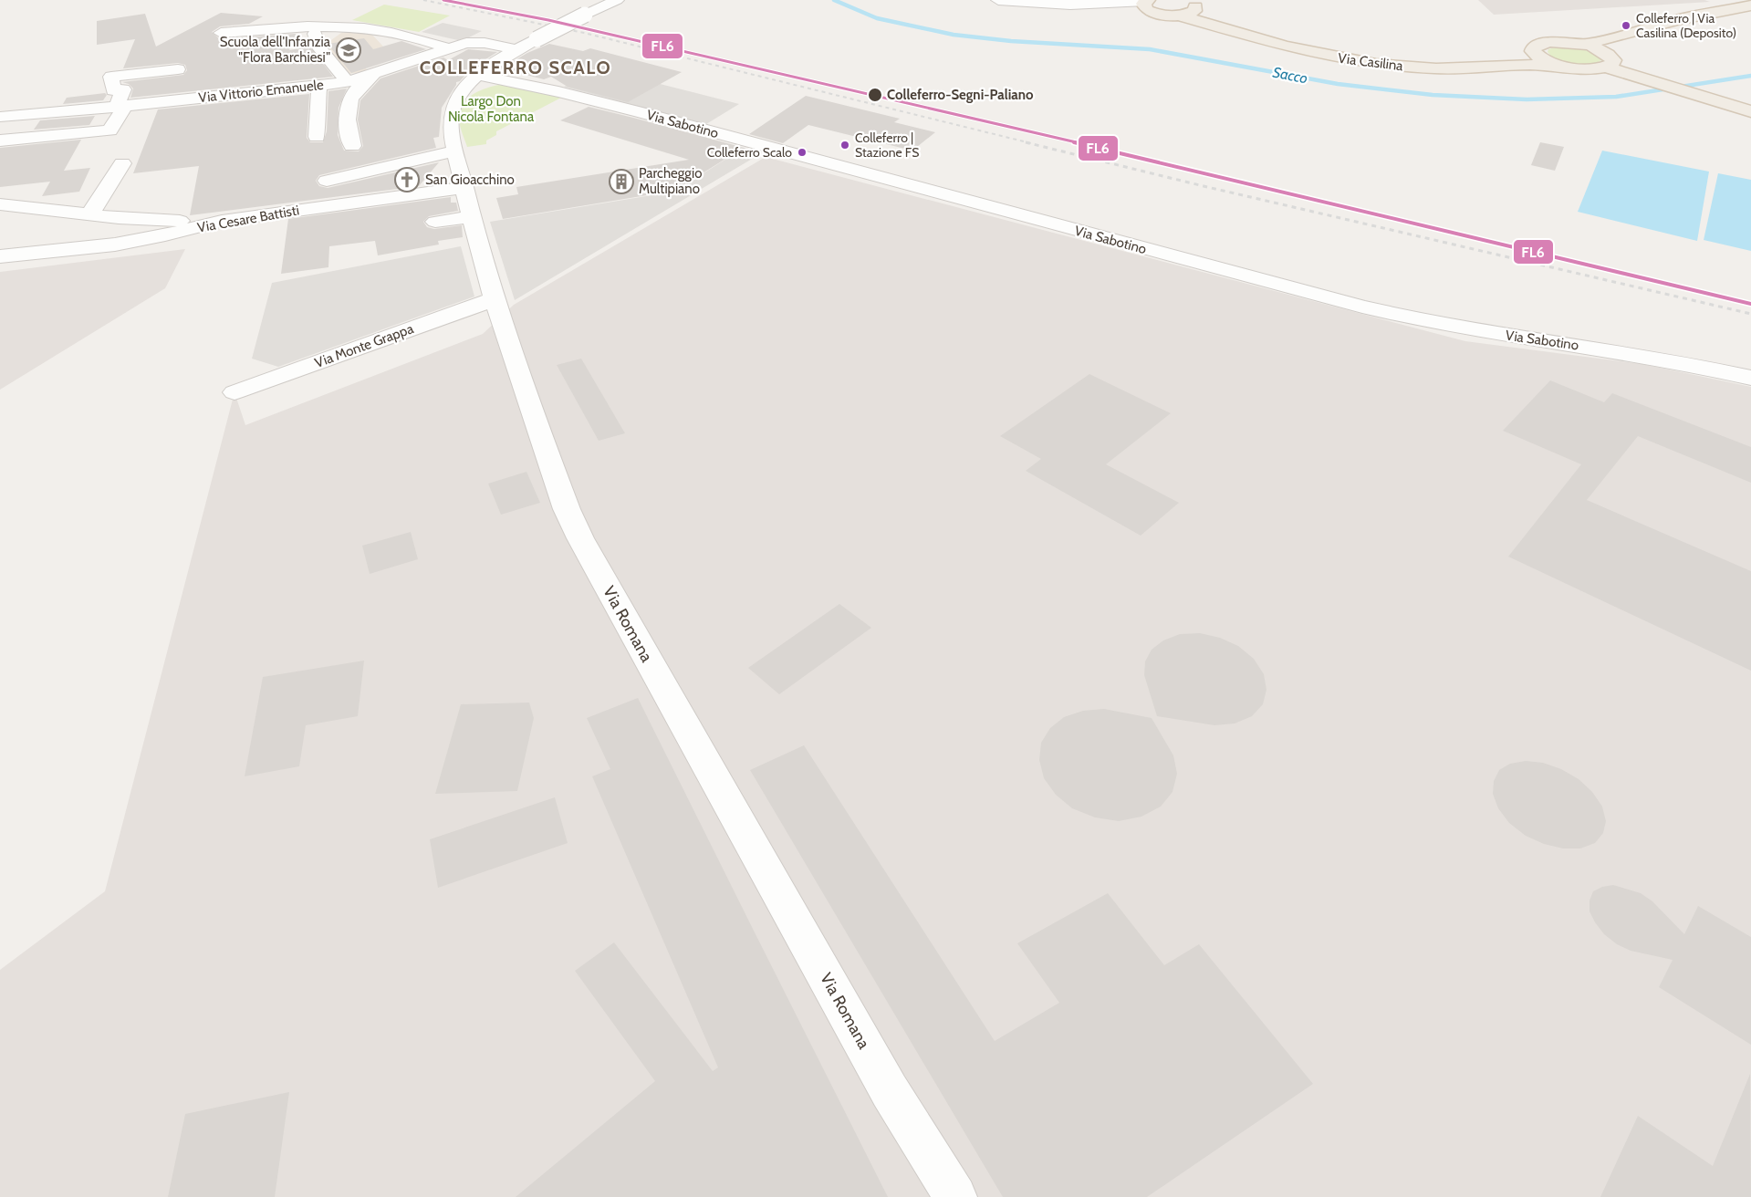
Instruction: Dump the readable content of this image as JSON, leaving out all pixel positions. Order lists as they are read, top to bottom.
{
  "streets": {
    "main road": ["Via Casilina"],
    "street": [
      "Via Vittorio Emanuele",
      "Via Sabotino",
      "Via Cesare Battisti",
      "Via Monte Grappa",
      "Via Romana"
    ]
  },
  "crossings": [
    ["Via Vittorio Emanuele", "Via Romana"],
    ["Via Sabotino", "Via Romana"],
    ["Via Cesare Battisti", "Via Romana"],
    ["Via Monte Grappa", "Via Romana"]
  ],
  "districts": ["COLLEFERRO SCALO"],
  "water": ["Sacco"],
  "parks": ["Largo Don Nicola Fontana"],
  "places": {
    "other": [
      "Colleferro | Via Casilina (Deposito)",
      "Colleferro-Segni-Paliano",
      "Colleferro | Stazione FS",
      "Colleferro Scalo"
    ],
    "school or university": ["Scuola dell'Infanzia \"Flora Barchiesi\""],
    "church": ["San Gioacchino"],
    "building": ["Parcheggio Multipiano"]
  },
  "lines": ["transit line FL6"]
}
